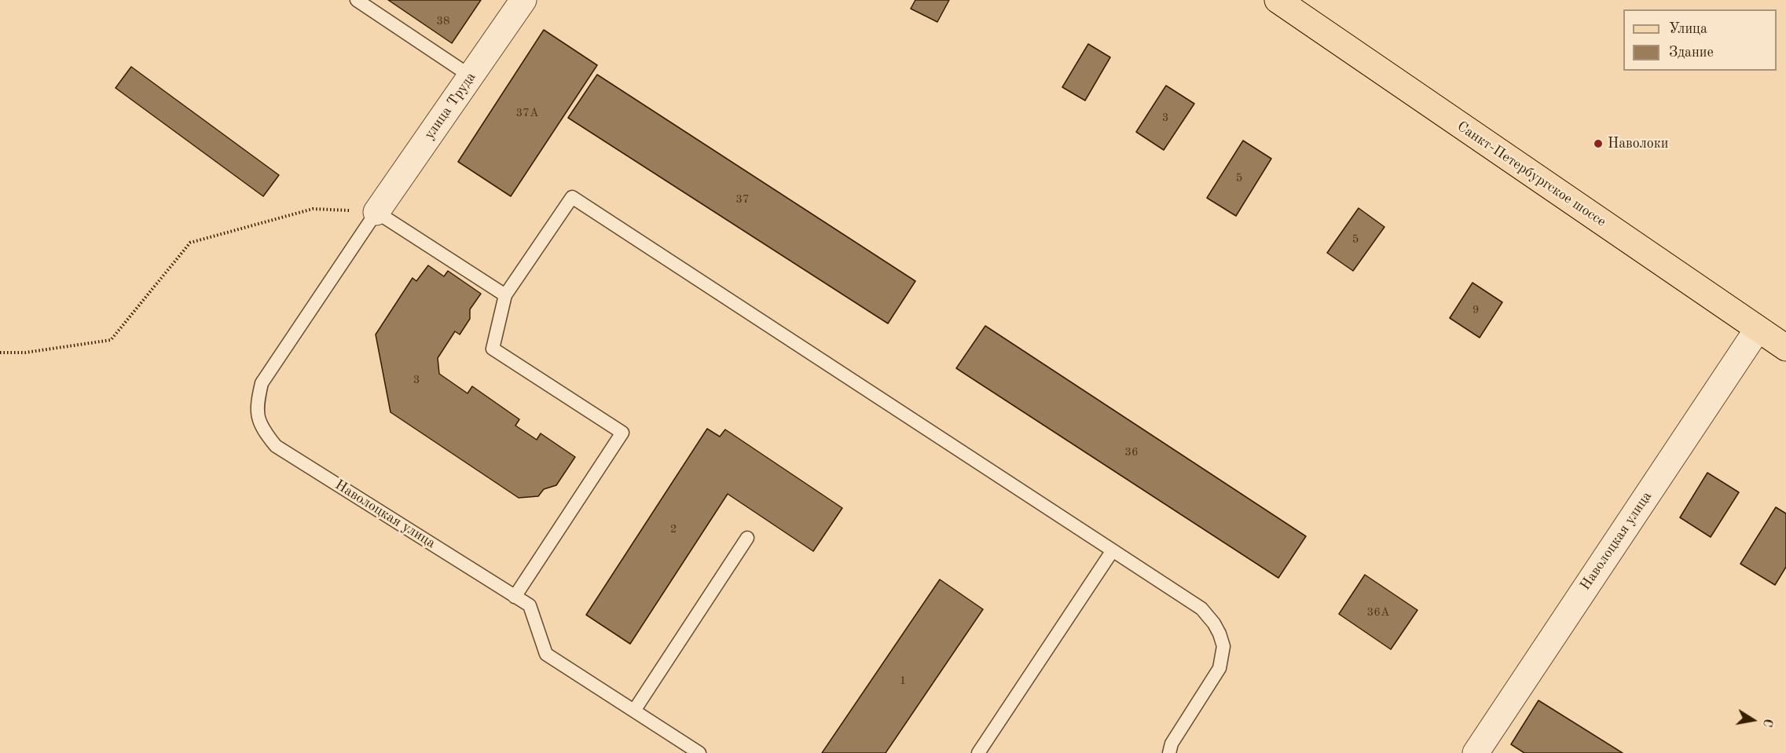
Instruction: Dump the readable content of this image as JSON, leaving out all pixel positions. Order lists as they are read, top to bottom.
{
  "streets": {
    "main road": ["Санкт-Петербургское шоссе"],
    "street": ["улица Труда", "Наволоцкая улица"]
  },
  "crossings": [
    ["улица Труда", "Наволоцкая улица"],
    ["Санкт-Петербургское шоссе", "Наволоцкая улица"]
  ],
  "places": ["Наволоки"],
  "house_numbers": [
    "38",
    "37А",
    "3",
    "5",
    "37",
    "5",
    "9",
    "3",
    "36",
    "2",
    "36А",
    "1"
  ],
  "legend": ["Улица", "Здание"],
  "north": "right"
}
